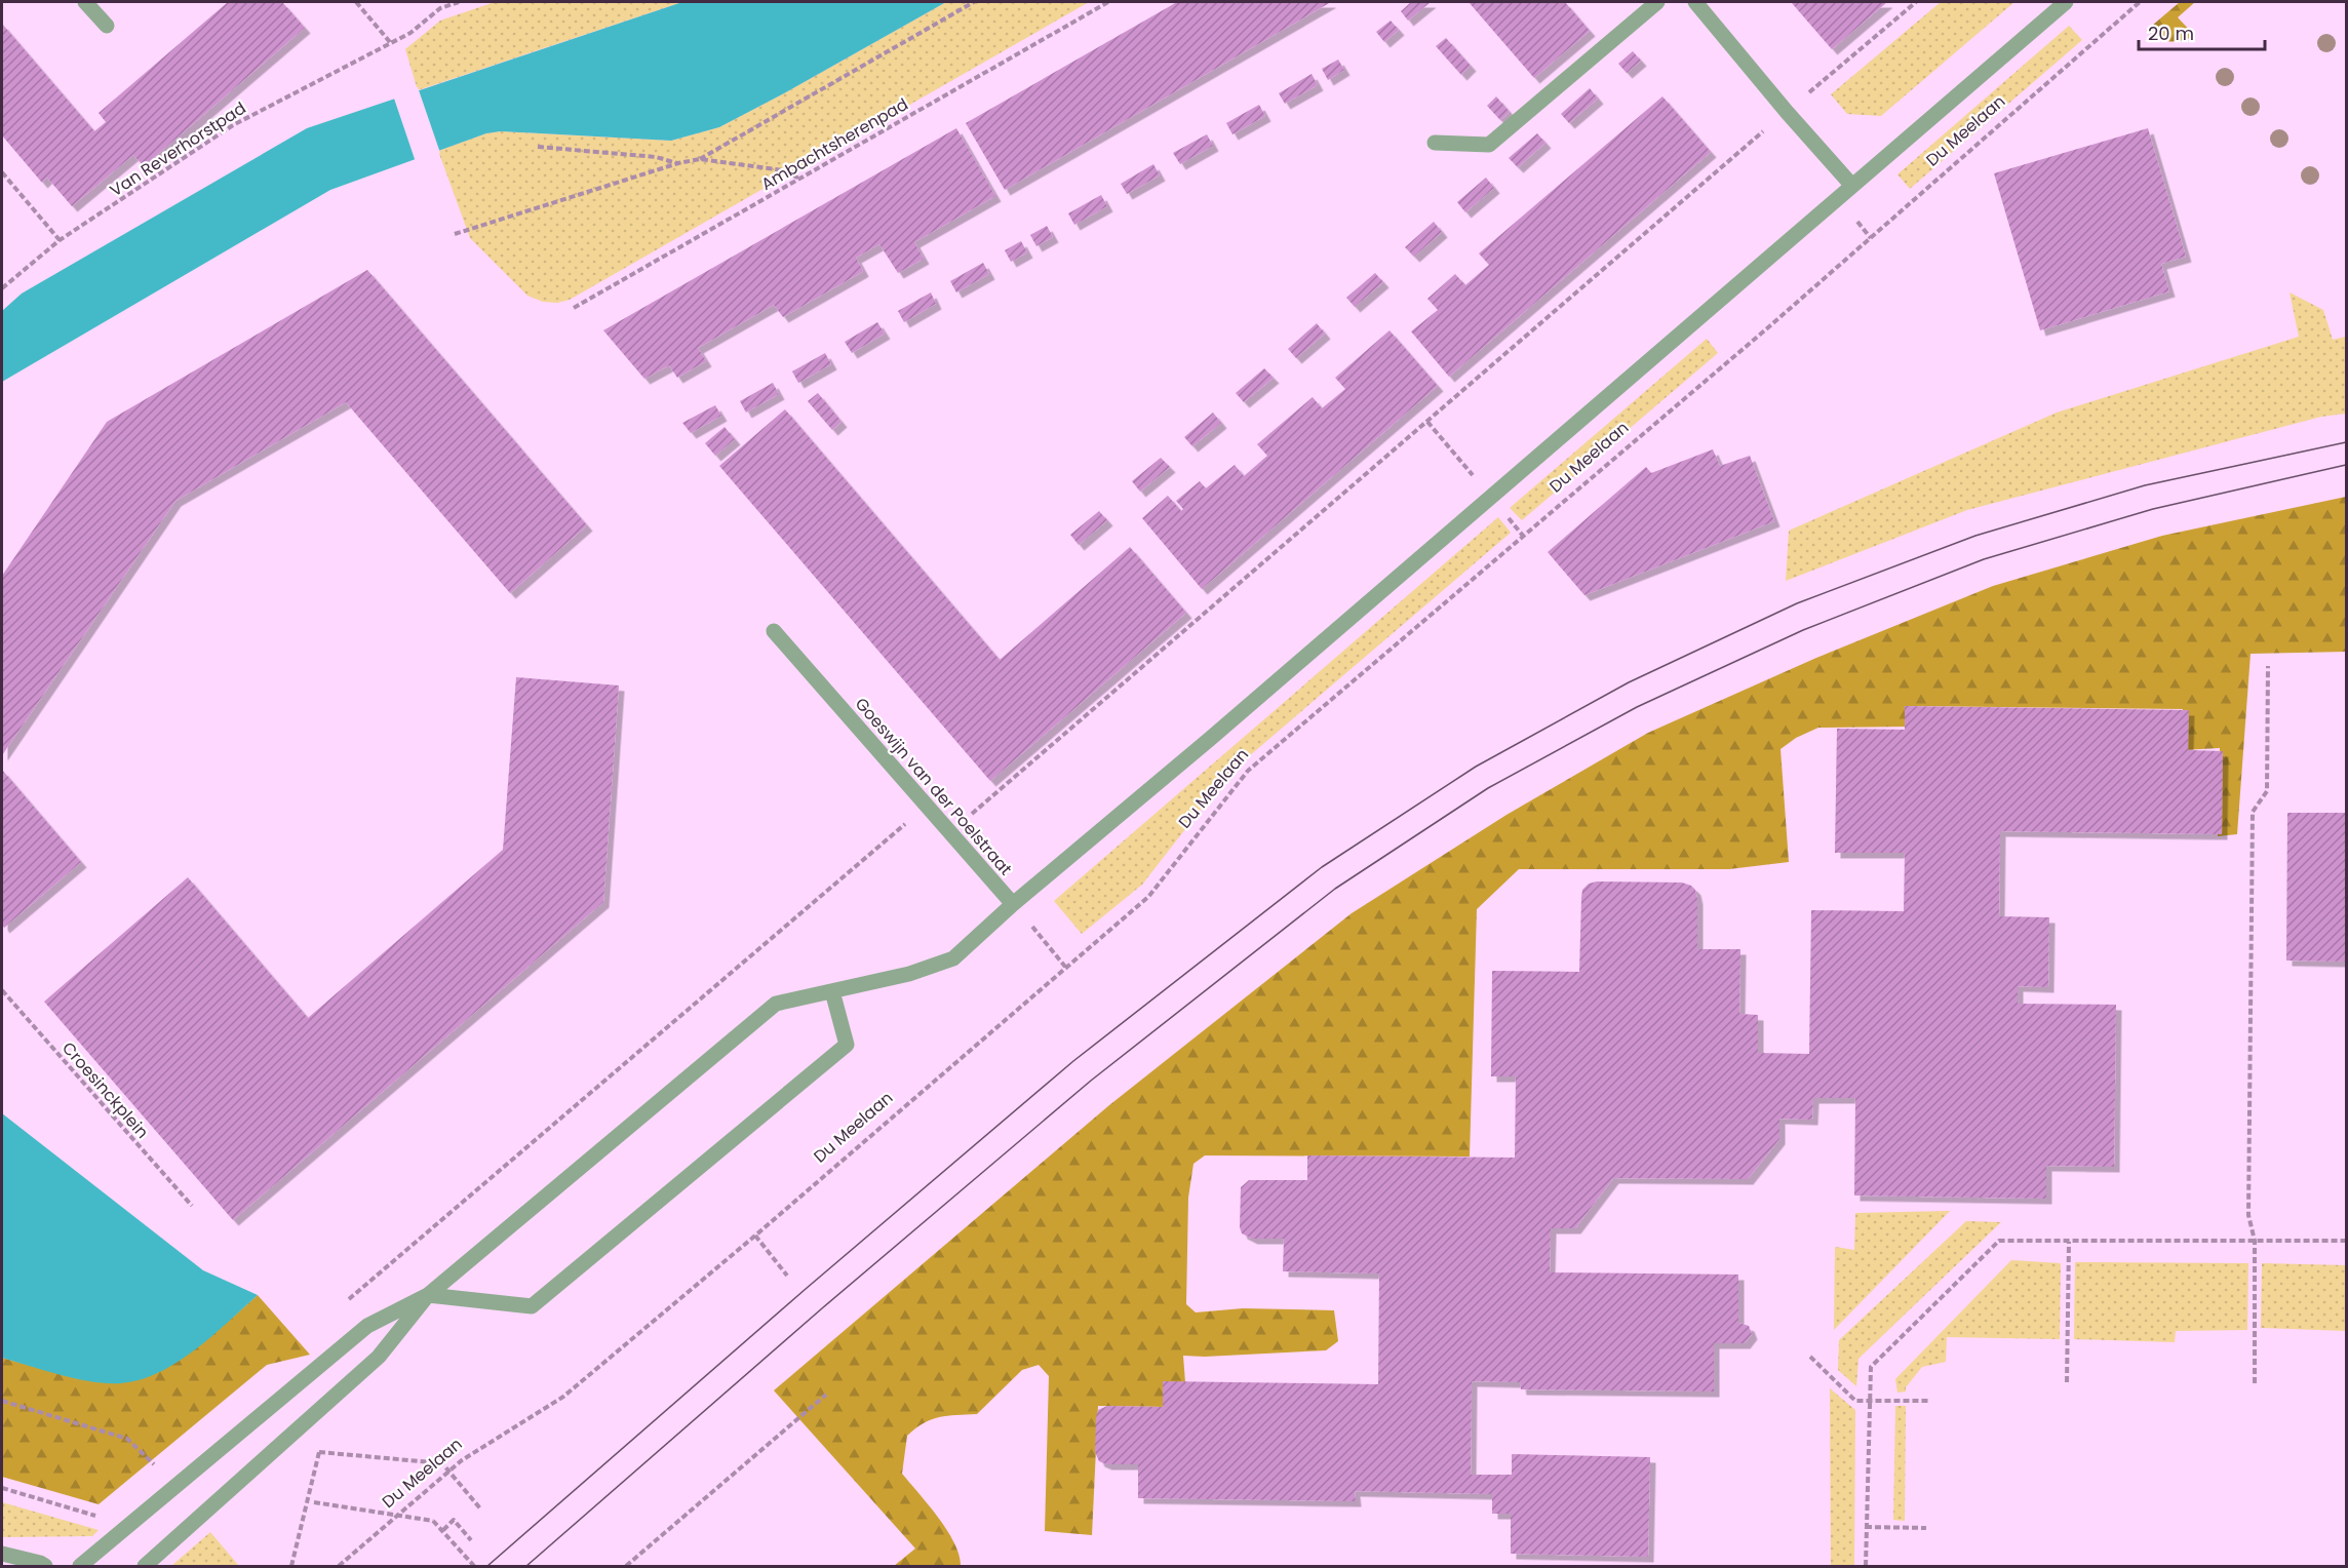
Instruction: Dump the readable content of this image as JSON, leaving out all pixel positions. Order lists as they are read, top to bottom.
{
  "streets": {
    "street": ["Du Meelaan", "Goeswijn van der Poelstraat"],
    "path": ["Ambachtsherenpad", "Van Reverhorstpad", "Croesinckplein"]
  },
  "crossings": [
    ["Du Meelaan", "Goeswijn van der Poelstraat"]
  ],
  "scale_bar": "20 m"
}
